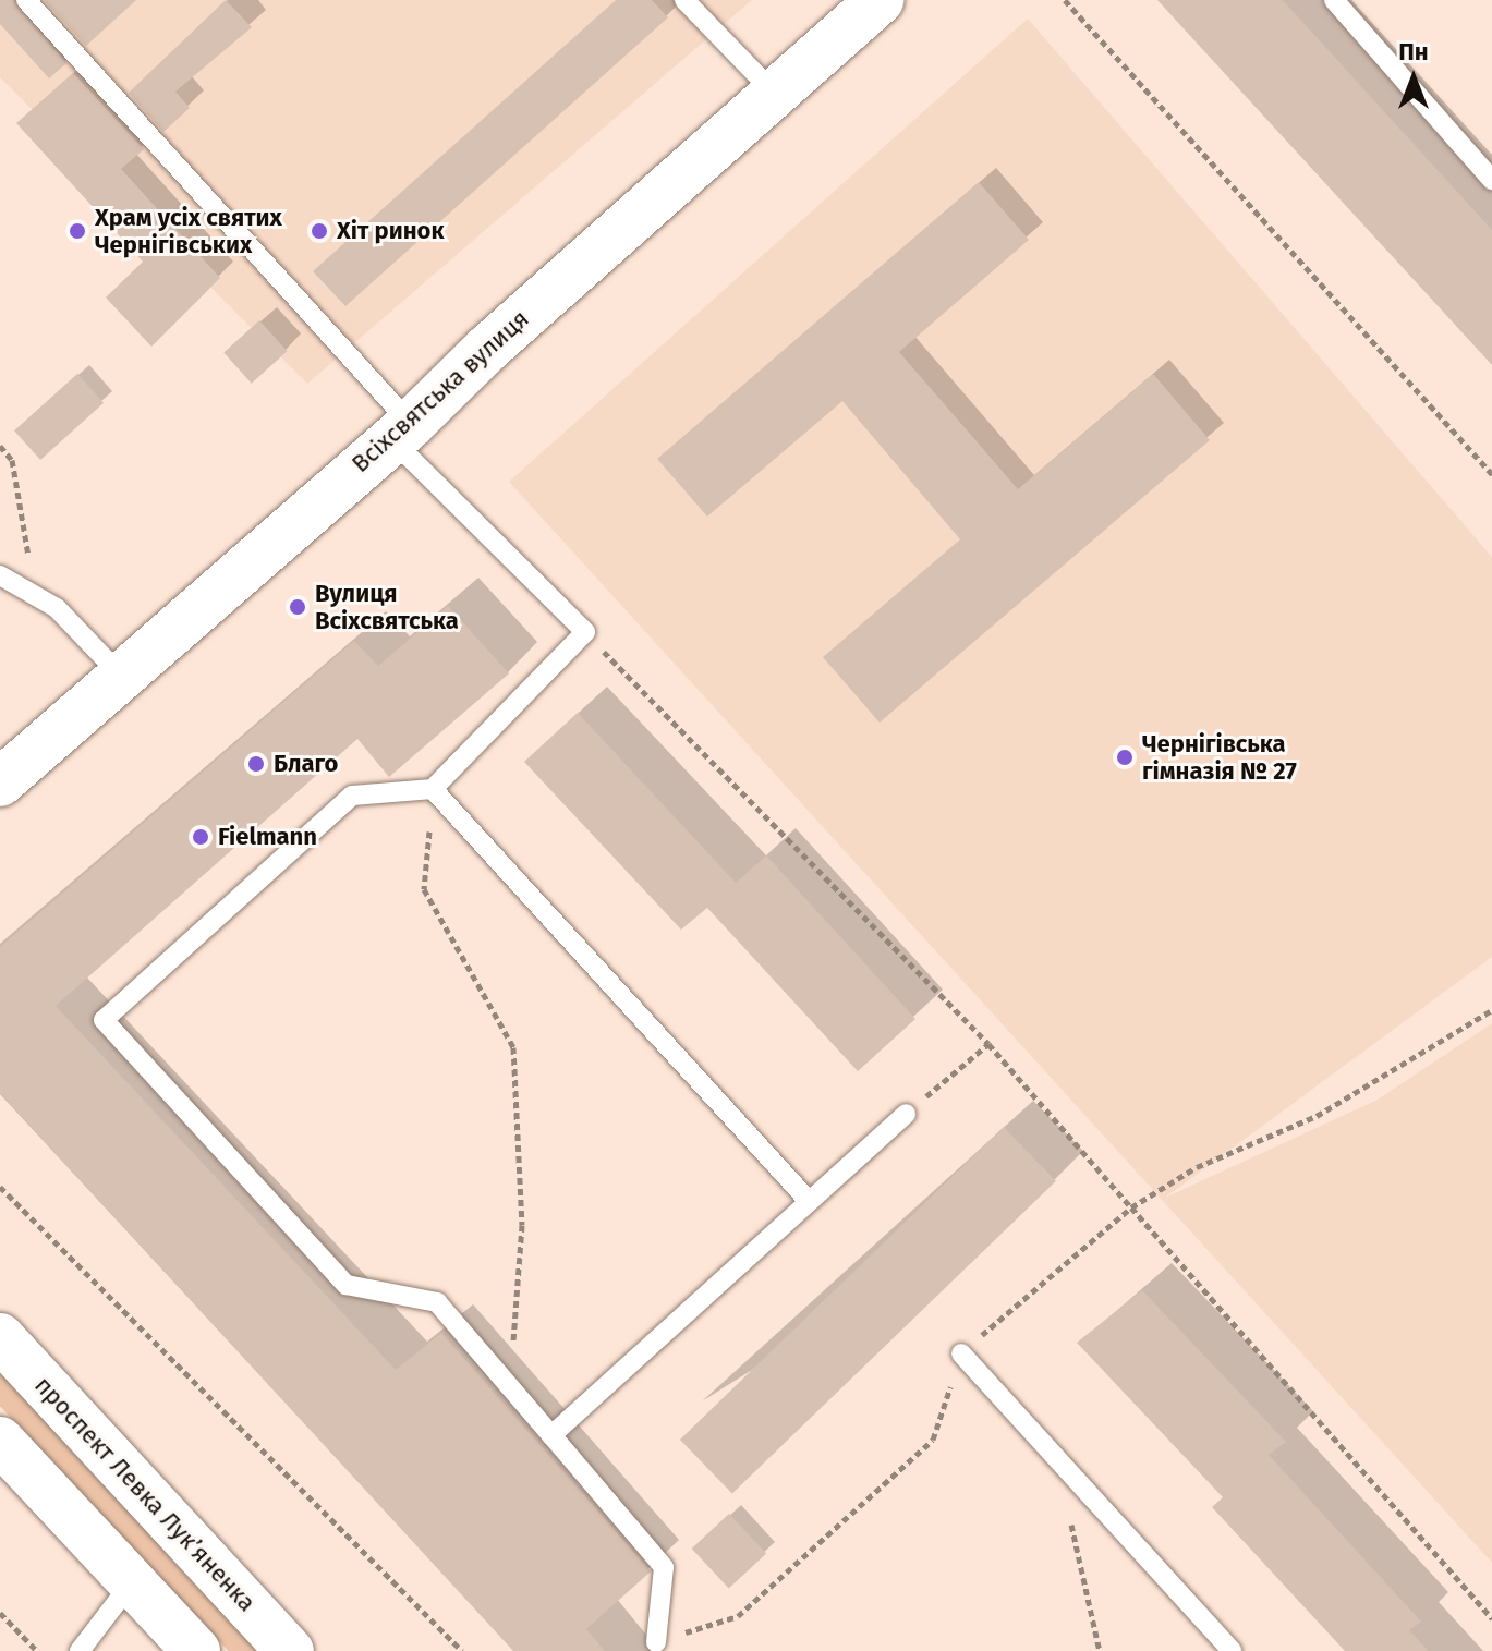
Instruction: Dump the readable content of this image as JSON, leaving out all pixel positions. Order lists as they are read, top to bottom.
{
  "streets": {
    "street": ["Всіхсвятська вулиця", "проспект Левка Лукʼяненка"]
  },
  "places": [
    "Храм усіх святих Чернігівських",
    "Хіт ринок",
    "Вулиця Всіхсвятська",
    "Чернігівська гімназія № 27",
    "Благо",
    "Fielmann"
  ],
  "north": "top"
}
